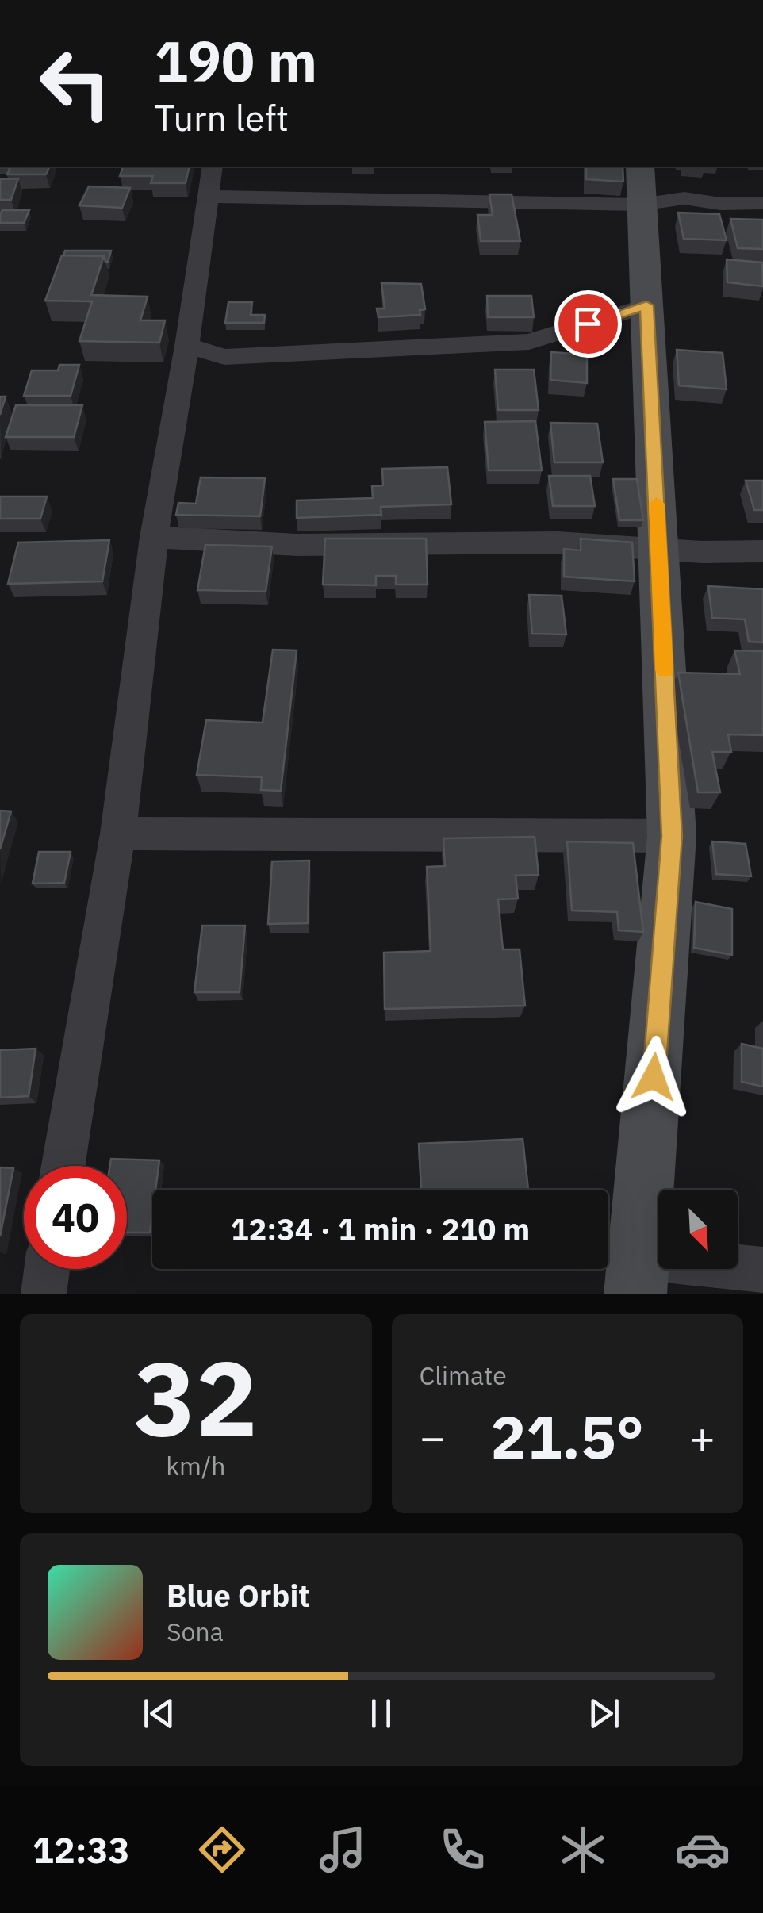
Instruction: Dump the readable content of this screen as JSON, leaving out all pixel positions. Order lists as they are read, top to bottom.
{
  "north": "bottom right",
  "page": {
    "turn": ["190 m", "Turn left"],
    "limit": "40",
    "trip": "12:34 · 1 min · 210 m",
    "tile": [
      ["32", "km/h"],
      "Climate"
    ],
    "heat": ["−", "21.5°", "+"],
    "song": ["Blue Orbit", "Sona"],
    "tabs": "12:33"
  }
}
